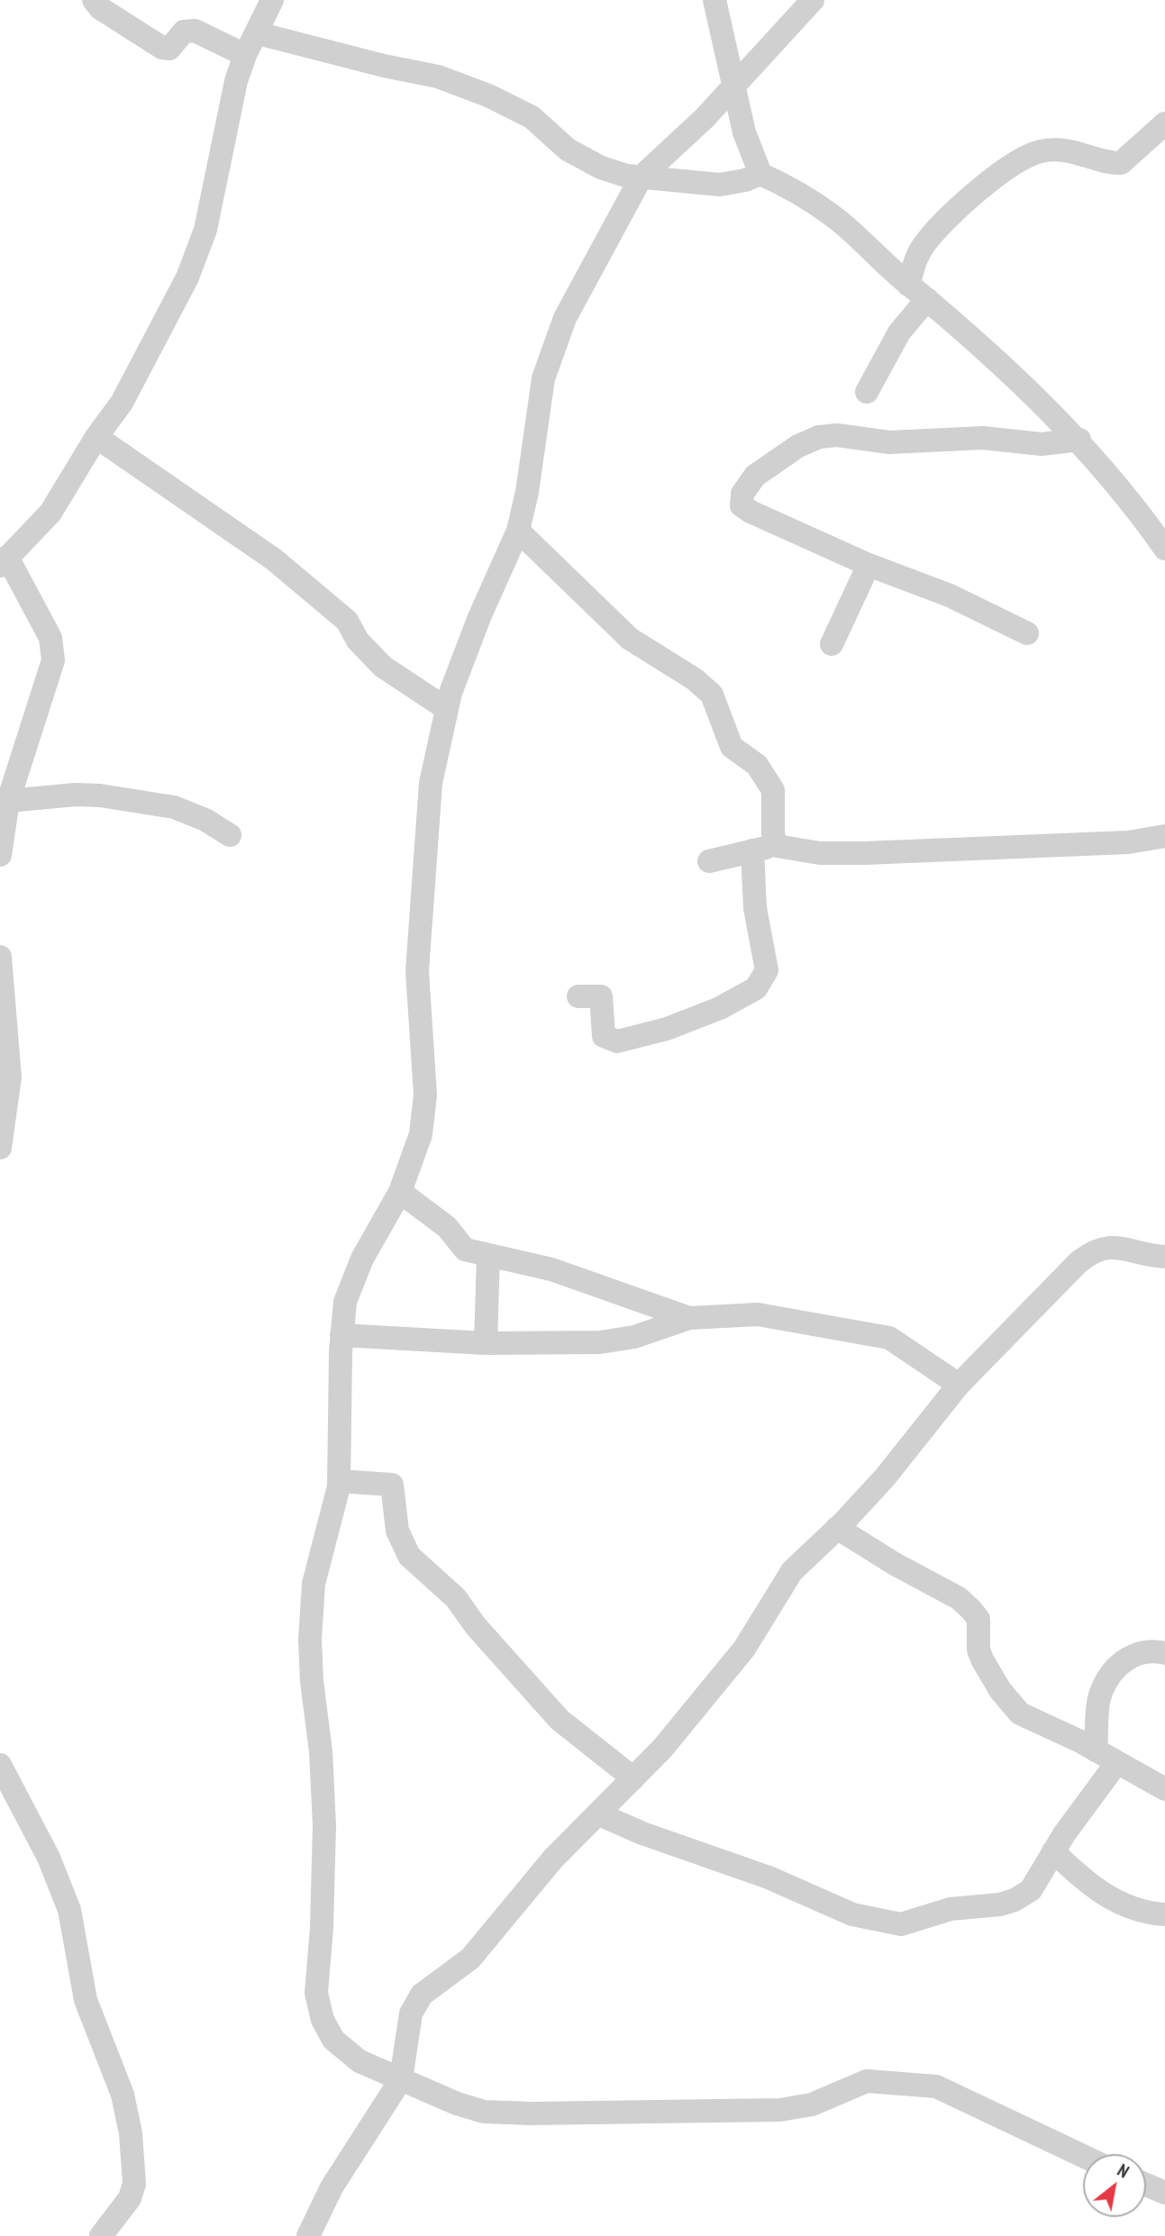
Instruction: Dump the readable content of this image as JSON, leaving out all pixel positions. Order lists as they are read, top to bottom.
{
  "north": "top right"
}
